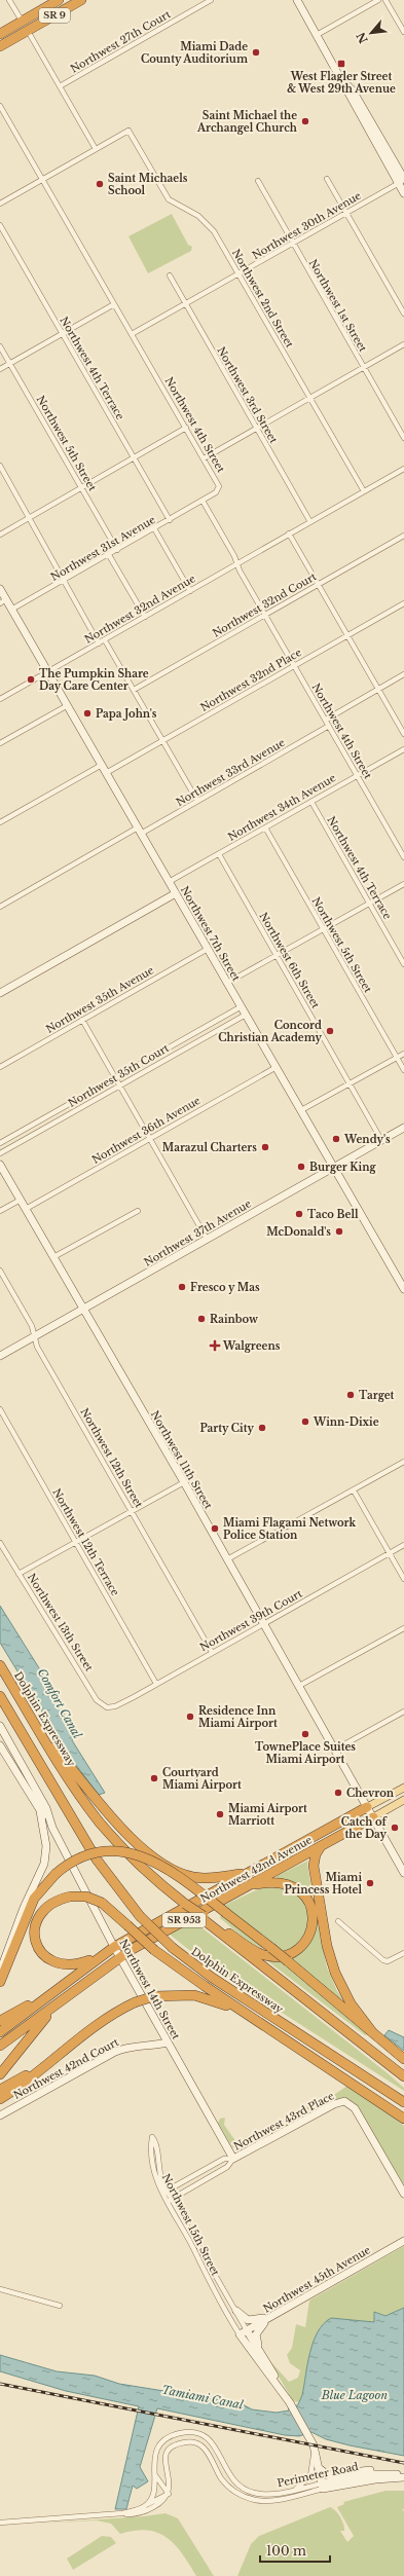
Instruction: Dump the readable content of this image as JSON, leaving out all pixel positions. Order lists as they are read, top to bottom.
{
  "streets": {
    "highway": [
      "SR 9",
      "Dolphin Expressway",
      "Northwest 42nd Avenue",
      "SR 953"
    ],
    "street": [
      "Northwest 27th Court",
      "Northwest 30th Avenue",
      "Northwest 2nd Street",
      "Northwest 1st Street",
      "Northwest 4th Terrace",
      "Northwest 3rd Street",
      "Northwest 4th Street",
      "Northwest 5th Street",
      "Northwest 31st Avenue",
      "Northwest 32nd Court",
      "Northwest 32nd Avenue",
      "Northwest 32nd Place",
      "Northwest 33rd Avenue",
      "Northwest 34th Avenue",
      "Northwest 7th Street",
      "Northwest 6th Street",
      "Northwest 35th Avenue",
      "Northwest 35th Court",
      "Northwest 36th Avenue",
      "Northwest 37th Avenue",
      "Northwest 12th Street",
      "Northwest 11th Street",
      "Northwest 12th Terrace",
      "Northwest 39th Court",
      "Northwest 13th Street",
      "Northwest 14th Street",
      "Northwest 42nd Court",
      "Northwest 43rd Place",
      "Northwest 15th Street",
      "Northwest 45th Avenue",
      "Perimeter Road"
    ]
  },
  "crossings": [
    ["Northwest 30th Avenue", "Northwest 2nd Street"],
    ["Northwest 30th Avenue", "Northwest 1st Street"],
    ["Northwest 30th Avenue", "Northwest 3rd Street"],
    ["Northwest 30th Avenue", "Northwest 4th Street"],
    ["Northwest 4th Terrace", "Northwest 31st Avenue"],
    ["Northwest 4th Terrace", "Northwest 34th Avenue"],
    ["Northwest 3rd Street", "Northwest 32nd Avenue"],
    ["Northwest 4th Street", "Northwest 31st Avenue"],
    ["Northwest 4th Street", "Northwest 32nd Court"],
    ["Northwest 4th Street", "Northwest 32nd Avenue"],
    ["Northwest 4th Street", "Northwest 32nd Place"],
    ["Northwest 4th Street", "Northwest 33rd Avenue"],
    ["Northwest 4th Street", "Northwest 34th Avenue"],
    ["Northwest 5th Street", "Northwest 31st Avenue"],
    ["Northwest 5th Street", "Northwest 34th Avenue"],
    ["Northwest 31st Avenue", "Northwest 7th Street"],
    ["Northwest 32nd Avenue", "Northwest 7th Street"],
    ["Northwest 32nd Place", "Northwest 7th Street"],
    ["Northwest 33rd Avenue", "Northwest 7th Street"],
    ["Northwest 34th Avenue", "Northwest 7th Street"],
    ["Northwest 34th Avenue", "Northwest 6th Street"],
    ["Northwest 7th Street", "Northwest 35th Avenue"],
    ["Northwest 7th Street", "Northwest 35th Court"],
    ["Northwest 7th Street", "Northwest 36th Avenue"],
    ["Northwest 7th Street", "Northwest 37th Avenue"],
    ["Northwest 6th Street", "Northwest 37th Avenue"],
    ["Northwest 36th Avenue", "Northwest 11th Street"],
    ["Northwest 37th Avenue", "Northwest 12th Street"],
    ["Northwest 37th Avenue", "Northwest 11th Street"],
    ["Northwest 12th Street", "Northwest 39th Court"],
    ["Northwest 11th Street", "Northwest 39th Court"],
    ["Northwest 11th Street", "Northwest 42nd Avenue"],
    ["Northwest 12th Terrace", "Northwest 39th Court"],
    ["Northwest 39th Court", "Northwest 13th Street"],
    ["Northwest 42nd Avenue", "Northwest 14th Street"],
    ["Northwest 14th Street", "Northwest 42nd Court"],
    ["Northwest 14th Street", "Northwest 43rd Place"],
    ["Northwest 43rd Place", "Northwest 15th Street"],
    ["Northwest 15th Street", "Northwest 45th Avenue"],
    ["Northwest 15th Street", "Perimeter Road"]
  ],
  "water": ["Comfort Canal", "Blue Lagoon", "Tamiami Canal"],
  "places": {
    "other": [
      "Miami Dade County Auditorium",
      "Saint Michael the Archangel Church",
      "Saint Michaels School",
      "The Pumpkin Share Day Care Center",
      "Papa John's",
      "Concord Christian Academy",
      "Wendy's",
      "Marazul Charters",
      "Burger King",
      "Taco Bell",
      "McDonald's",
      "Fresco y Mas",
      "Rainbow",
      "Target",
      "Winn-Dixie",
      "Party City",
      "Miami Flagami Network Police Station",
      "Residence Inn Miami Airport",
      "TownePlace Suites Miami Airport",
      "Courtyard Miami Airport",
      "Chevron",
      "Miami Airport Marriott",
      "Catch of the Day",
      "Miami Princess Hotel"
    ],
    "transit": ["West Flagler Street & West 29th Avenue"],
    "health": ["Walgreens"]
  },
  "scale_bar": "100 m",
  "north": "bottom left"
}
